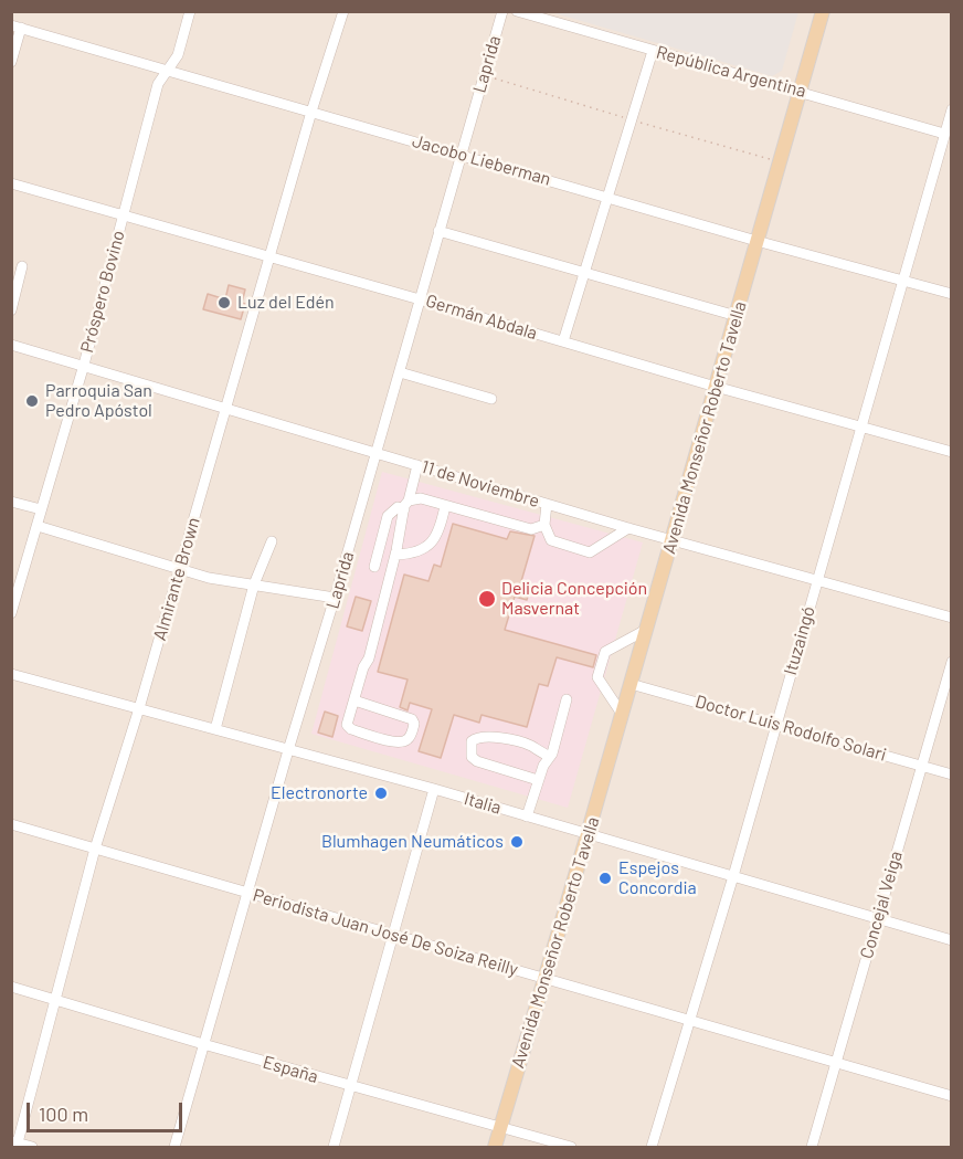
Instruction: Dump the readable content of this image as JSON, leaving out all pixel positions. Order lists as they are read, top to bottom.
{
  "streets": {
    "main road": ["Avenida Monseñor Roberto Tavella"],
    "street": [
      "Laprida",
      "República Argentina",
      "Jacobo Lieberman",
      "Próspero Bovino",
      "Germán Abdala",
      "11 de Noviembre",
      "Almirante Brown",
      "Ituzaingó",
      "Doctor Luis Rodolfo Solari",
      "Italia",
      "Concejal Veiga",
      "Periodista Juan José De Soiza Reilly",
      "España"
    ]
  },
  "crossings": [
    ["Laprida", "Jacobo Lieberman"],
    ["Laprida", "Germán Abdala"],
    ["Laprida", "11 de Noviembre"],
    ["Laprida", "Italia"],
    ["Laprida", "Periodista Juan José De Soiza Reilly"],
    ["Laprida", "España"],
    ["República Argentina", "Avenida Monseñor Roberto Tavella"],
    ["República Argentina", "Ituzaingó"],
    ["Jacobo Lieberman", "Próspero Bovino"],
    ["Jacobo Lieberman", "Avenida Monseñor Roberto Tavella"],
    ["Jacobo Lieberman", "Almirante Brown"],
    ["Jacobo Lieberman", "Ituzaingó"],
    ["Próspero Bovino", "Germán Abdala"],
    ["Próspero Bovino", "11 de Noviembre"],
    ["Germán Abdala", "Avenida Monseñor Roberto Tavella"],
    ["Germán Abdala", "Almirante Brown"],
    ["Germán Abdala", "Ituzaingó"],
    ["Avenida Monseñor Roberto Tavella", "11 de Noviembre"],
    ["Avenida Monseñor Roberto Tavella", "Doctor Luis Rodolfo Solari"],
    ["Avenida Monseñor Roberto Tavella", "Italia"],
    ["Avenida Monseñor Roberto Tavella", "Periodista Juan José De Soiza Reilly"],
    ["Avenida Monseñor Roberto Tavella", "España"],
    ["11 de Noviembre", "Almirante Brown"],
    ["11 de Noviembre", "Ituzaingó"],
    ["Almirante Brown", "Italia"],
    ["Almirante Brown", "Periodista Juan José De Soiza Reilly"],
    ["Almirante Brown", "España"],
    ["Ituzaingó", "Doctor Luis Rodolfo Solari"],
    ["Ituzaingó", "Italia"],
    ["Ituzaingó", "Periodista Juan José De Soiza Reilly"],
    ["Doctor Luis Rodolfo Solari", "Concejal Veiga"],
    ["Italia", "Concejal Veiga"],
    ["Concejal Veiga", "Periodista Juan José De Soiza Reilly"]
  ],
  "places": [
    "Luz del Edén",
    "Parroquia San Pedro Apóstol",
    "Delicia Concepción Masvernat",
    "Electronorte",
    "Blumhagen Neumáticos",
    "Espejos Concordia"
  ],
  "scale_bar": "100 m"
}
